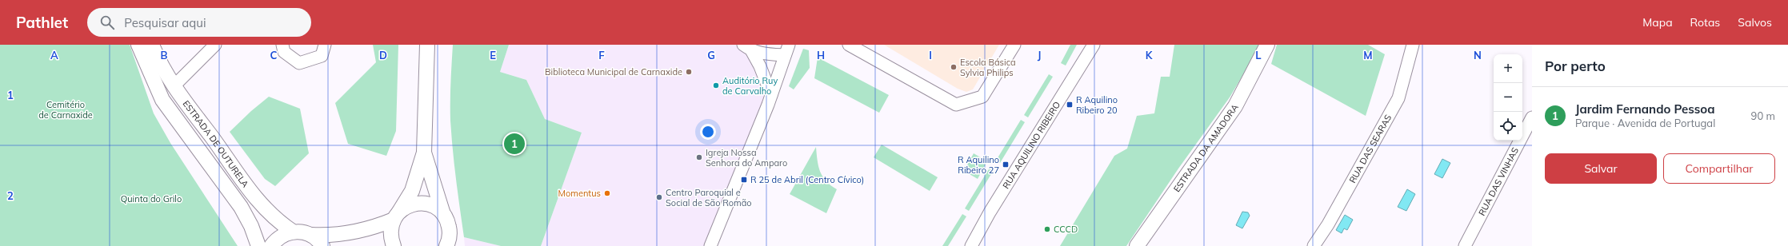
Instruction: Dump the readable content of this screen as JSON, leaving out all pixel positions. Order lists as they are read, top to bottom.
{
  "streets": {
    "street": [
      "ESTRADA DE OUTURELA",
      "RUA AQUILINO RIBEIRO",
      "ESTRADA DA AMADORA",
      "RUA DAS SEARAS",
      "RUA DAS VINHAS"
    ]
  },
  "parks": ["Cemitério de Carnaxide", "Quinta do Grilo"],
  "places": {
    "other": [
      "Escola Básica Sylvia Philips",
      "Biblioteca Municipal de Carnaxide",
      "Auditório Ruy de Carvalho",
      "Igreja Nossa Senhora do Amparo",
      "Momentus",
      "Centro Paroquial e Social de São Romão",
      "CCCD"
    ],
    "transit": ["R Aquilino Ribeiro 20", "R Aquilino Ribeiro 27", "R 25 de Abril (Centro Cívico)"]
  },
  "page": {
    "header": "Pathlet",
    "search": "Pesquisar aqui",
    "nav": ["Mapa", "Rotas", "Salvos"],
    "heading": "Por perto",
    "map_buttons": ["+", "−"],
    "list": [
      {
        "mark": "1",
        "name": "Jardim Fernando Pessoa",
        "note": "Parque · Avenida de Portugal",
        "value": "90 m"
      }
    ],
    "pins": "1",
    "buttons": ["Salvar", "Compartilhar"]
  },
  "grid": {
    "columns": [
      "A",
      "B",
      "C",
      "D",
      "E",
      "F",
      "G",
      "H",
      "I",
      "J",
      "K",
      "L",
      "M",
      "N"
    ],
    "rows": ["1", "2"]
  }
}
